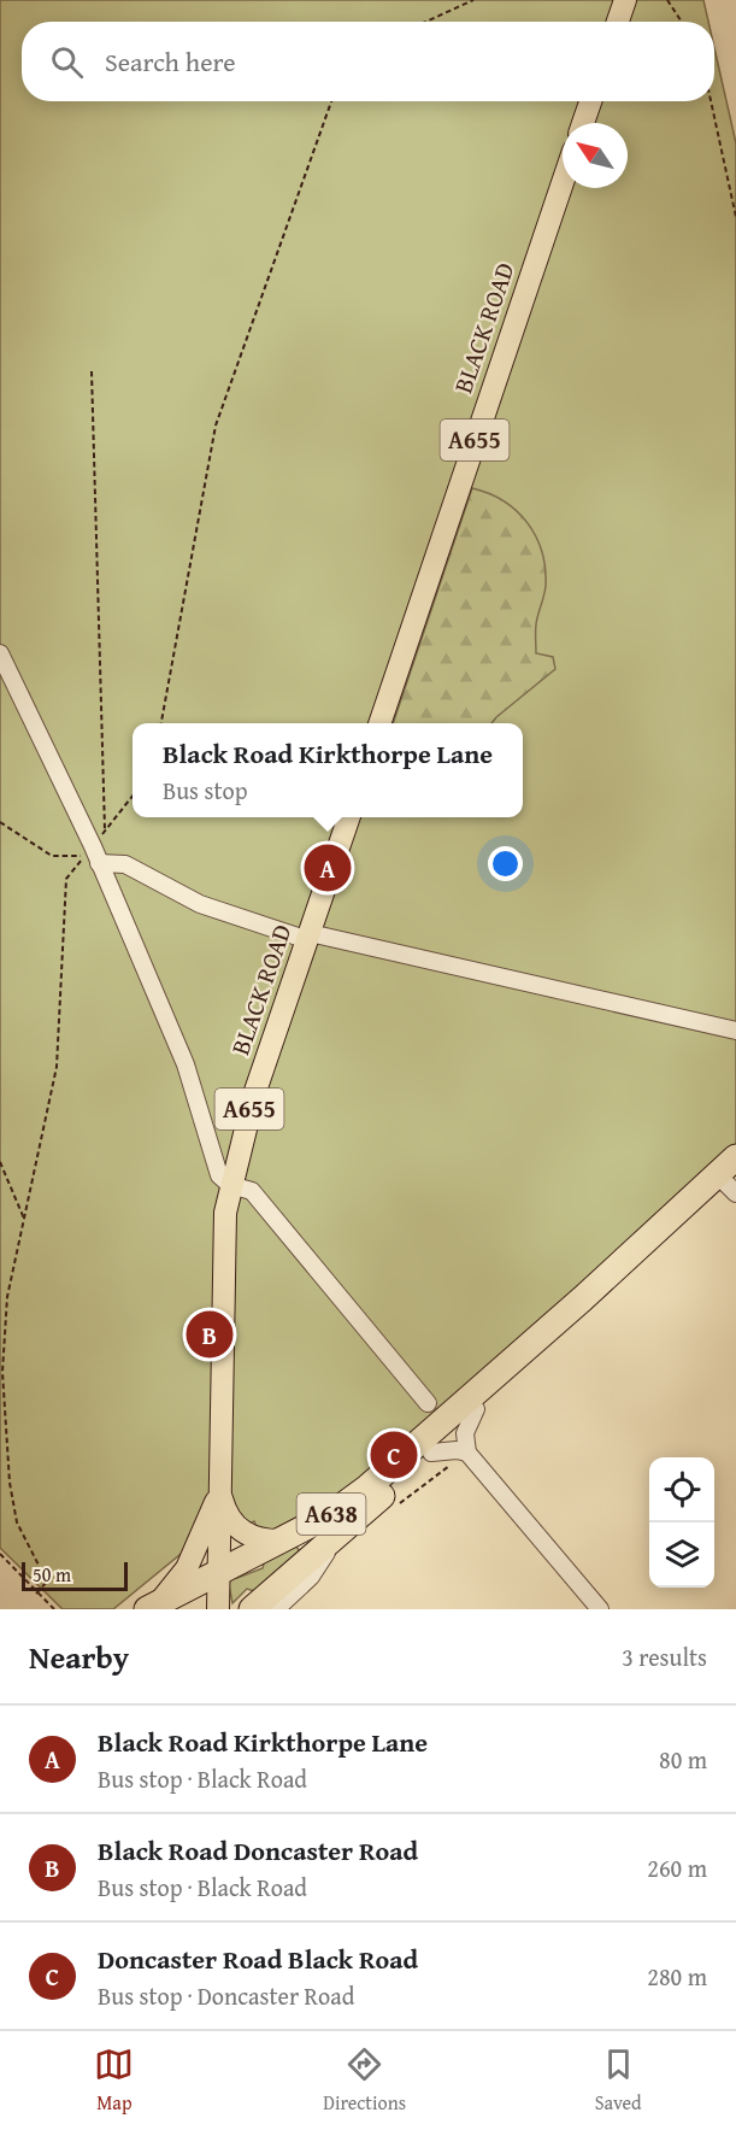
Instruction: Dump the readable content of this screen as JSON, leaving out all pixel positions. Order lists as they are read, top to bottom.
{
  "streets": {
    "highway": ["A638"],
    "main road": ["BLACK ROAD", "A655"]
  },
  "crossings": [
    ["BLACK ROAD", "A638"]
  ],
  "scale_bar": "50 m",
  "north": "top left",
  "page": {
    "search": "Search here",
    "popup": ["Black Road Kirkthorpe Lane", "Bus stop"],
    "pins": ["A", "B", "C"],
    "scale": "50 m",
    "heading": ["Nearby", "3 results"],
    "list": [
      {
        "mark": "A",
        "name": "Black Road Kirkthorpe Lane",
        "note": "Bus stop · Black Road",
        "value": "80 m"
      },
      {
        "mark": "B",
        "name": "Black Road Doncaster Road",
        "note": "Bus stop · Black Road",
        "value": "260 m"
      },
      {
        "mark": "C",
        "name": "Doncaster Road Black Road",
        "note": "Bus stop · Doncaster Road",
        "value": "280 m"
      }
    ],
    "nav": ["Map", "Directions", "Saved"]
  }
}
